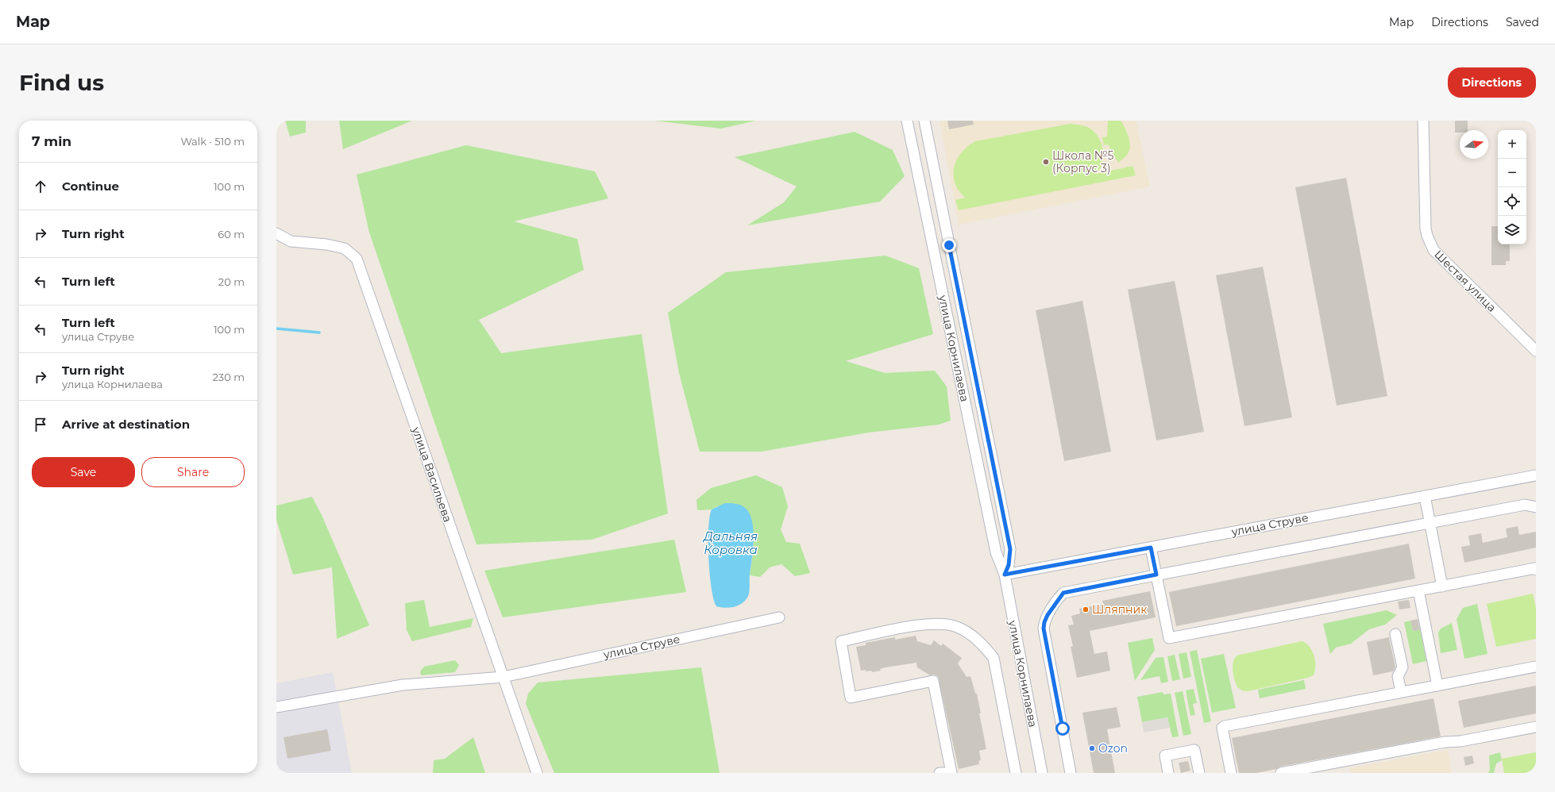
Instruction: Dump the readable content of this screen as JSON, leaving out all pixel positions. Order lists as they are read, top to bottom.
{
  "streets": {
    "street": [
      "Шестая улица",
      "улица Корнилаева",
      "улица Васильева",
      "улица Струве"
    ]
  },
  "crossings": [
    ["улица Корнилаева", "улица Струве"],
    ["улица Васильева", "улица Струве"]
  ],
  "water": ["Дальняя Коровка"],
  "places": ["Школа №5 (Корпус 3)", "Шляпник", "Ozon"],
  "north": "right",
  "page": {
    "header": "Map",
    "nav": ["Map", "Directions", "Saved"],
    "buttons": [
      "Directions",
      ["Save", "Share"]
    ],
    "title": "Find us",
    "heading": ["7 min", "Walk · 510 m"],
    "map_buttons": ["+", "−"],
    "list": [
      ["Continue", "100 m"],
      ["Turn right", "60 m"],
      ["Turn left", "20 m"],
      ["Turn left", "улица Струве", "100 m"],
      ["Turn right", "улица Корнилаева", "230 m"],
      "Arrive at destination"
    ]
  }
}
